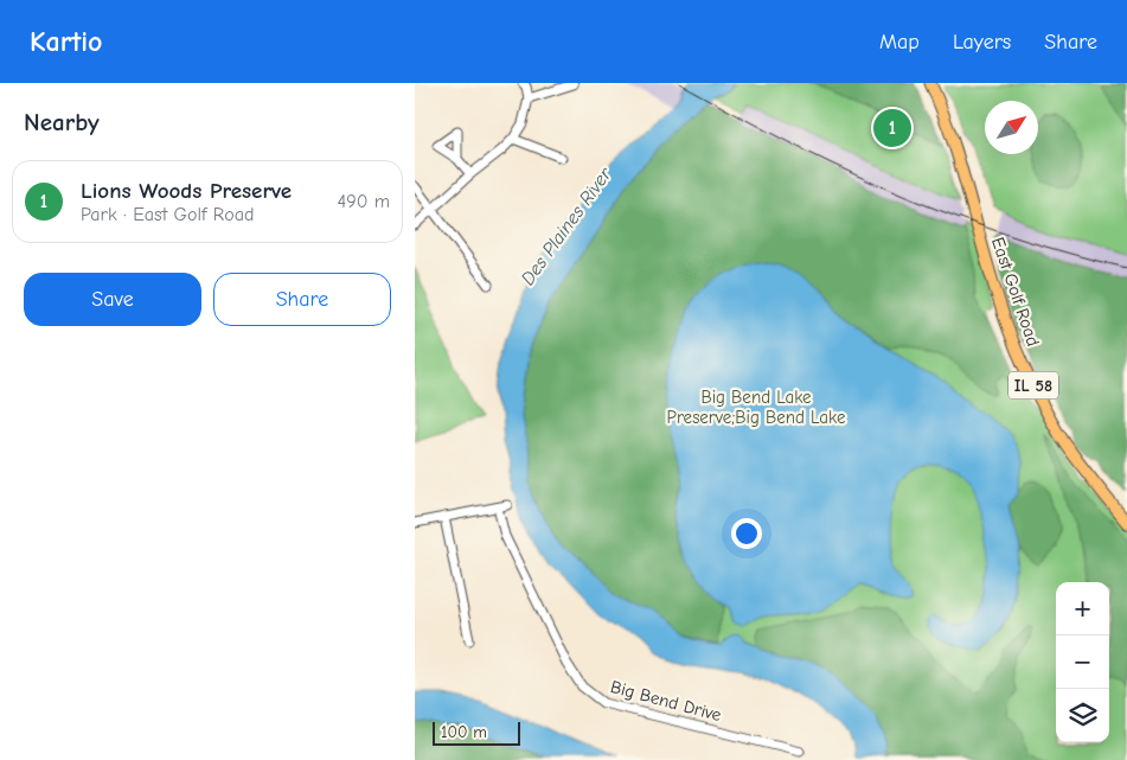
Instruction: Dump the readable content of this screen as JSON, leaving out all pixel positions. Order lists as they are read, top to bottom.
{
  "streets": {
    "main road": ["East Golf Road", "IL 58"],
    "street": ["Big Bend Drive"]
  },
  "water": ["Des Plaines River"],
  "parks": ["Big Bend Lake Preserve;Big Bend Lake"],
  "scale_bar": "100 m",
  "north": "top right",
  "page": {
    "header": "Kartio",
    "nav": ["Map", "Layers", "Share"],
    "heading": "Nearby",
    "pins": "1",
    "list": [
      {
        "mark": "1",
        "name": "Lions Woods Preserve",
        "note": "Park · East Golf Road",
        "value": "490 m"
      }
    ],
    "buttons": ["Save", "Share"],
    "map_buttons": ["+", "−"],
    "scale": "100 m"
  }
}
